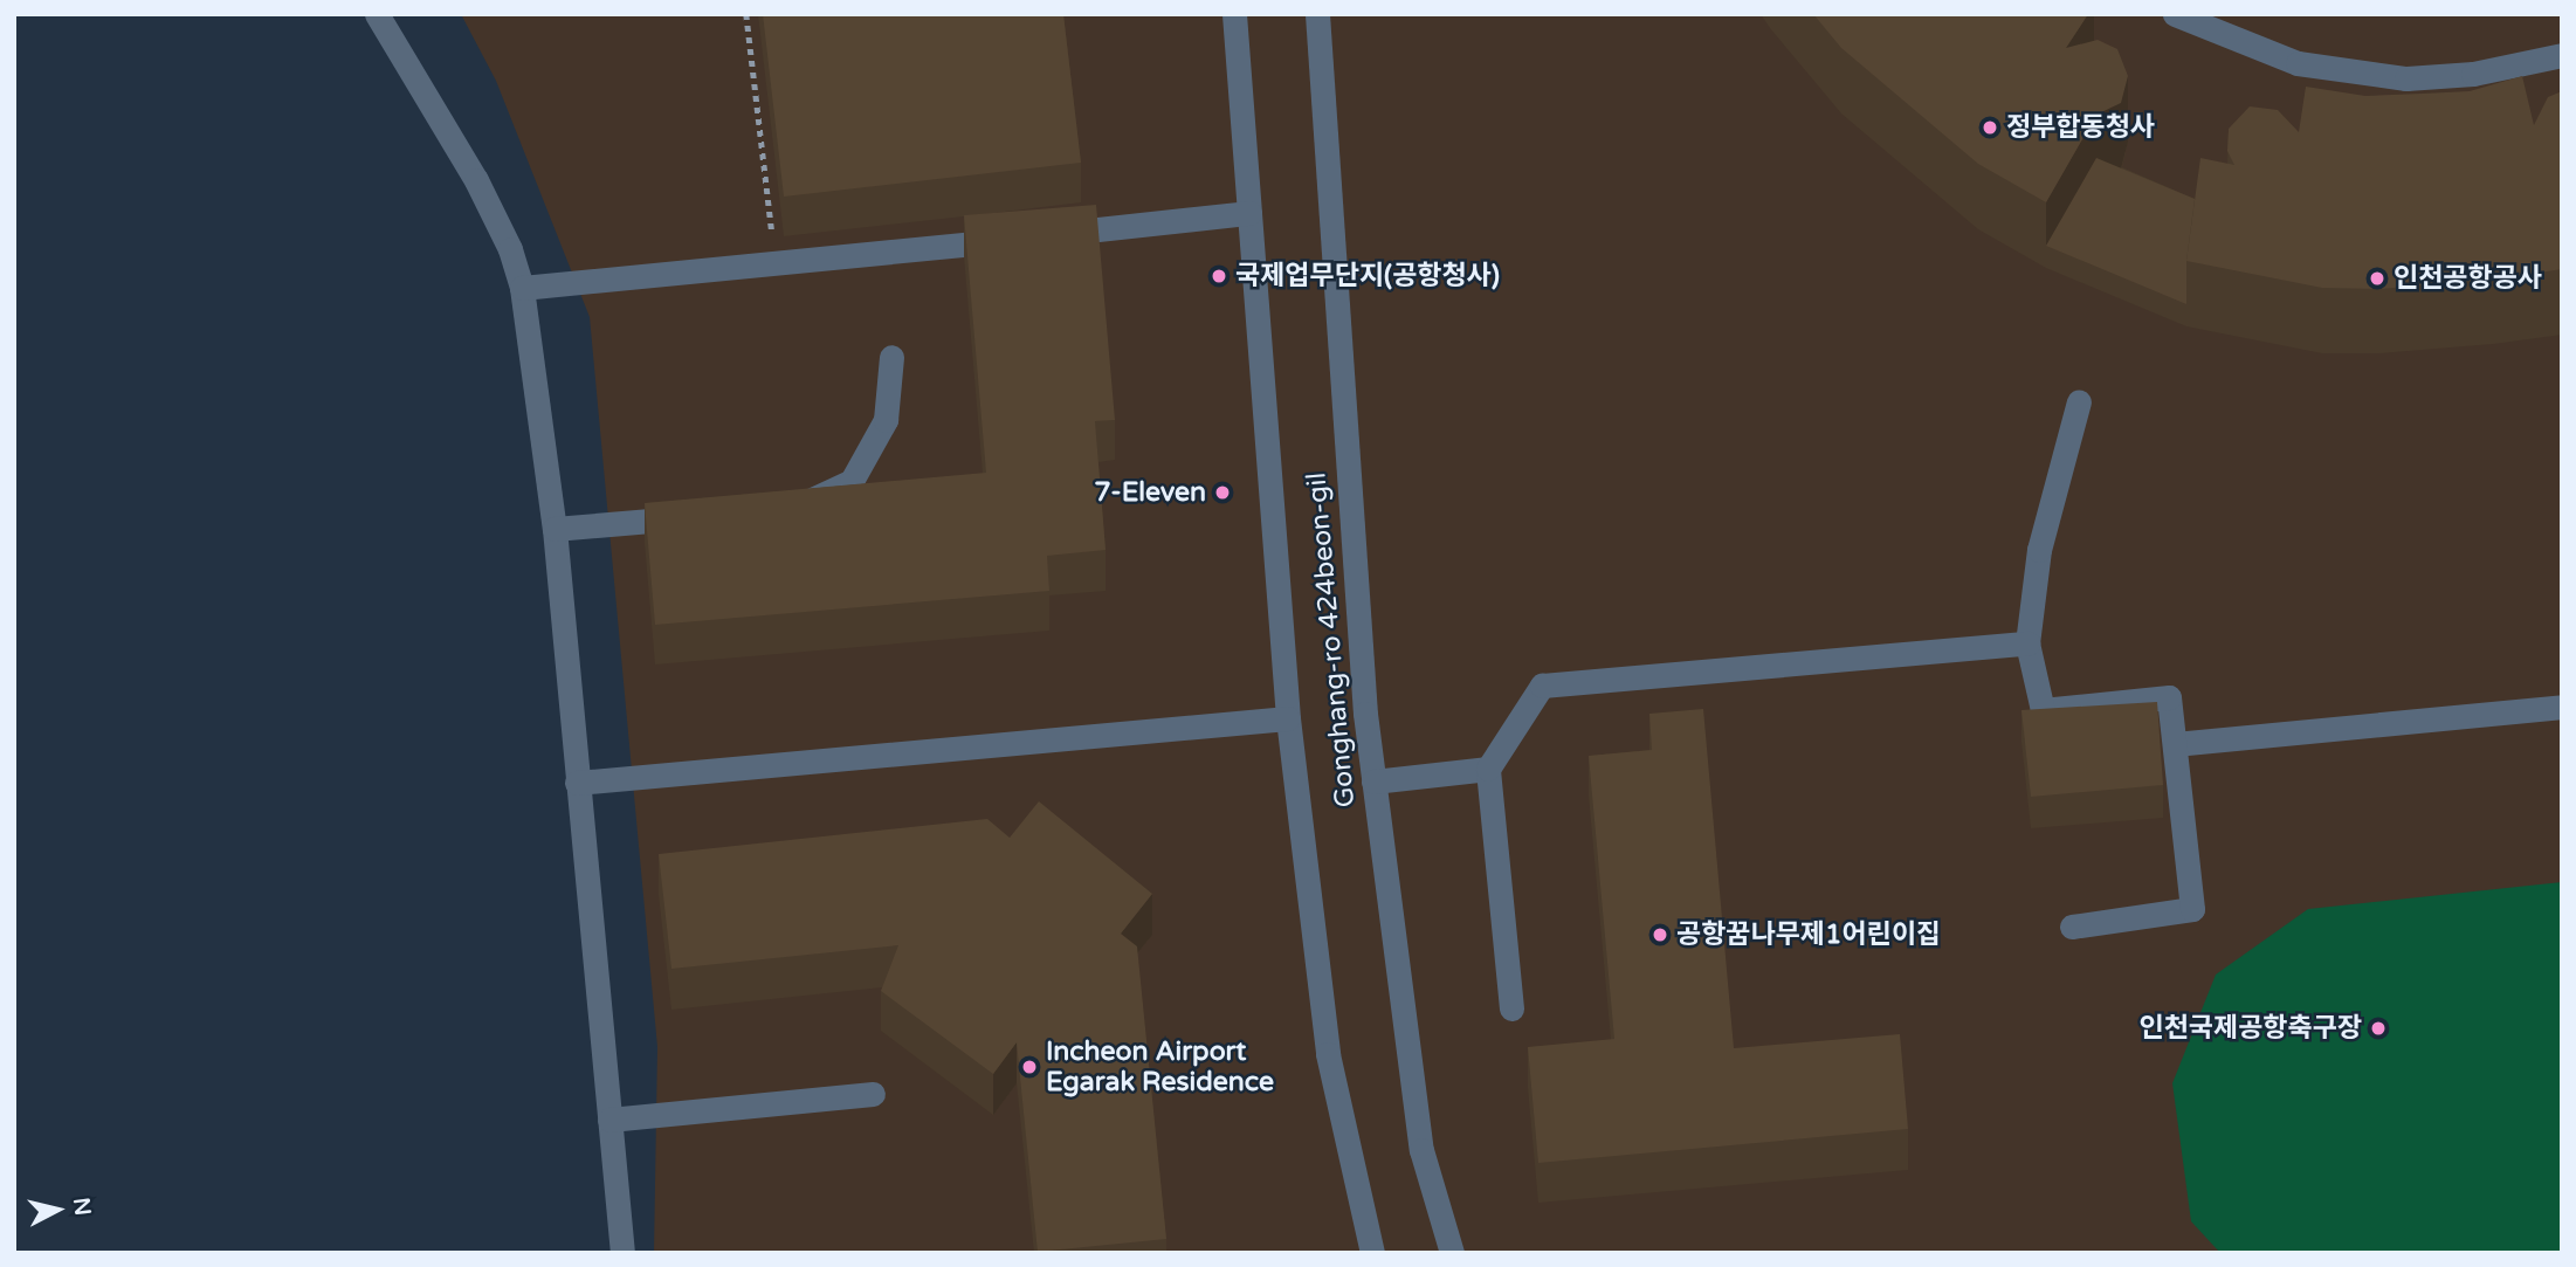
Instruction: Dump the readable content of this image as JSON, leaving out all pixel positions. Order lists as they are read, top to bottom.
{
  "streets": {
    "street": ["Gonghang-ro 424beon-gil"]
  },
  "places": [
    "정부합동청사",
    "국제업무단지(공항청사)",
    "인천공항공사",
    "7-Eleven",
    "공항꿈나무제1어린이집",
    "인천국제공항축구장",
    "Incheon Airport Egarak Residence"
  ],
  "north": "right"
}
